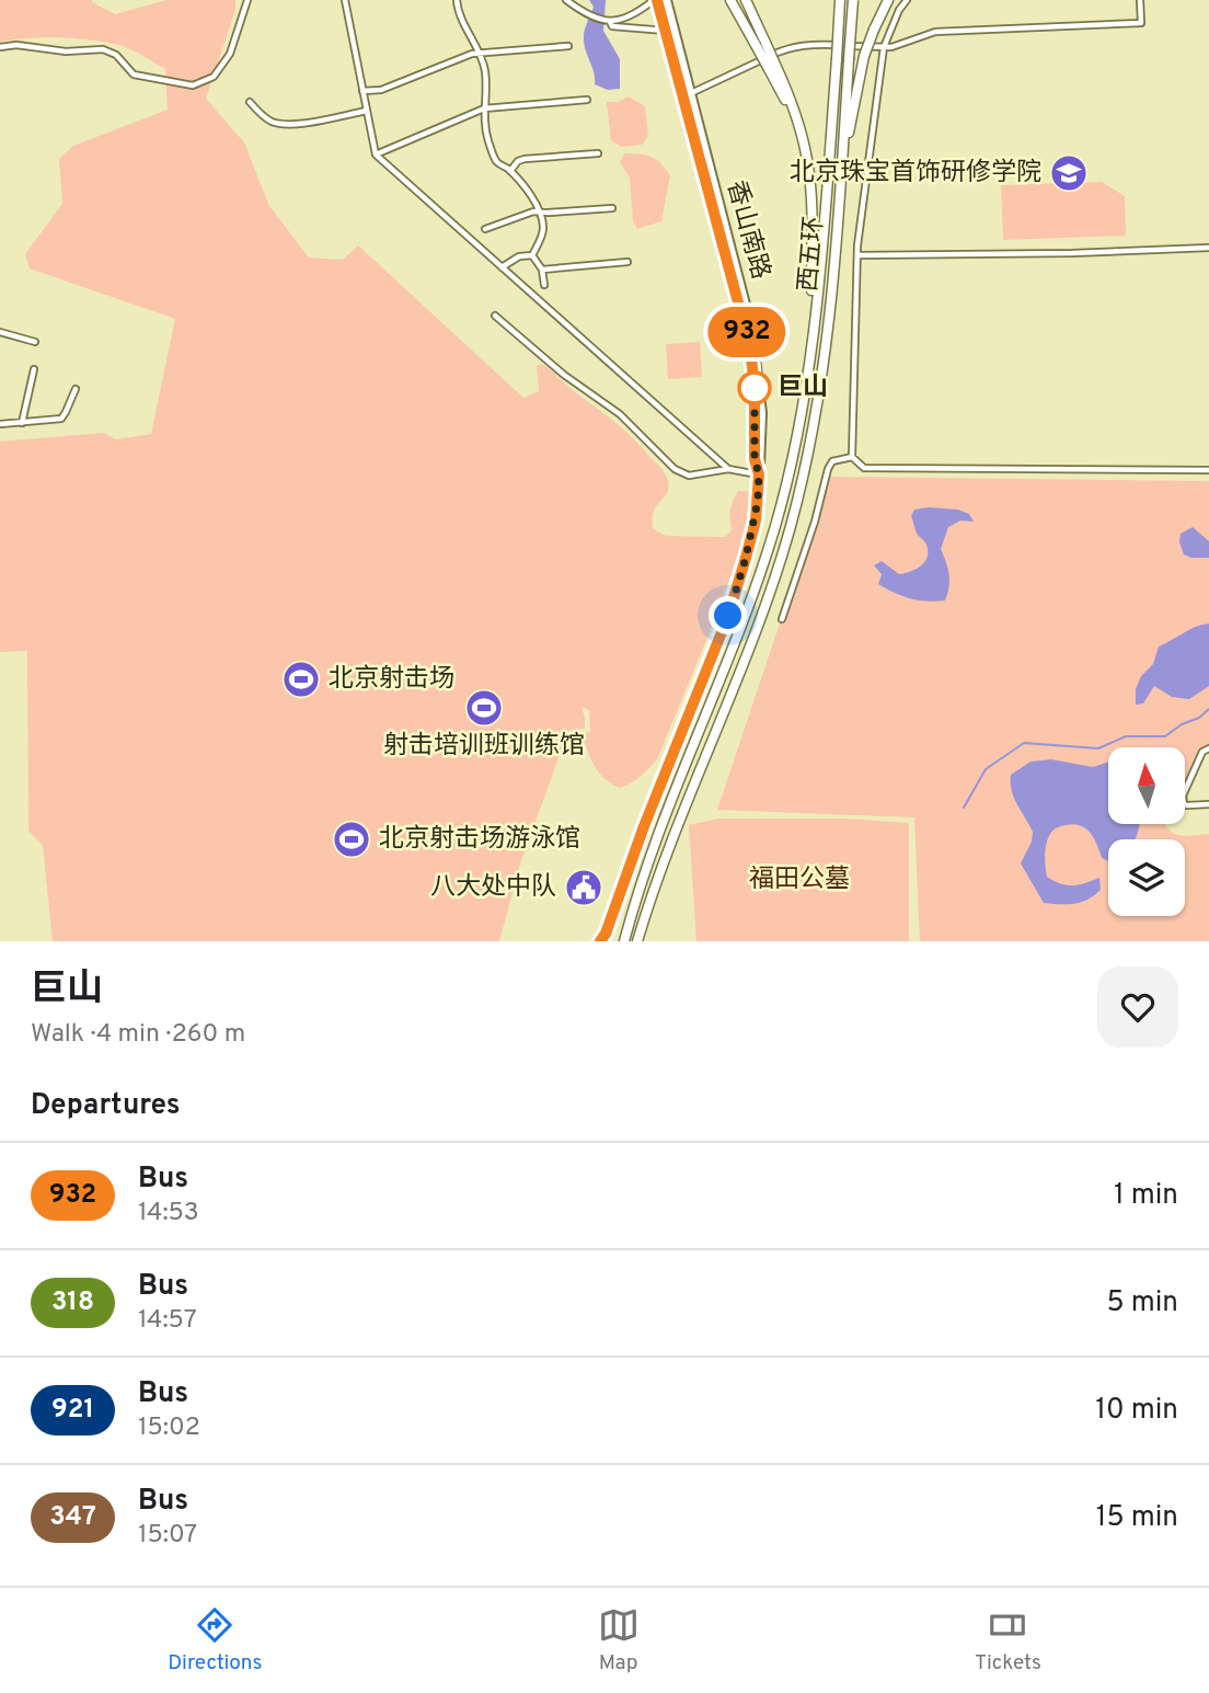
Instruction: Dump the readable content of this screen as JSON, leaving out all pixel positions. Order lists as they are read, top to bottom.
{
  "streets": {
    "highway": ["西五环"],
    "main road": ["香山南路"]
  },
  "parks": ["福田公墓"],
  "places": {
    "school or university": ["北京珠宝首饰研修学院"],
    "other": ["巨山"],
    "sports": ["北京射击场", "射击培训班训练馆", "北京射击场游泳馆"],
    "public building": ["八大处中队"]
  },
  "lines": ["bus line 932"],
  "north": "top",
  "page": {
    "on_map": "932",
    "heading": [
      ["巨山", "Walk · 4 min · 260 m"],
      "Departures"
    ],
    "list": [
      {
        "mark": "932",
        "name": "Bus",
        "note": "14:53",
        "value": "1 min"
      },
      {
        "mark": "318",
        "name": "Bus",
        "note": "14:57",
        "value": "5 min"
      },
      {
        "mark": "921",
        "name": "Bus",
        "note": "15:02",
        "value": "10 min"
      },
      {
        "mark": "347",
        "name": "Bus",
        "note": "15:07",
        "value": "15 min"
      }
    ],
    "tabs": ["Directions", "Map", "Tickets"]
  }
}
